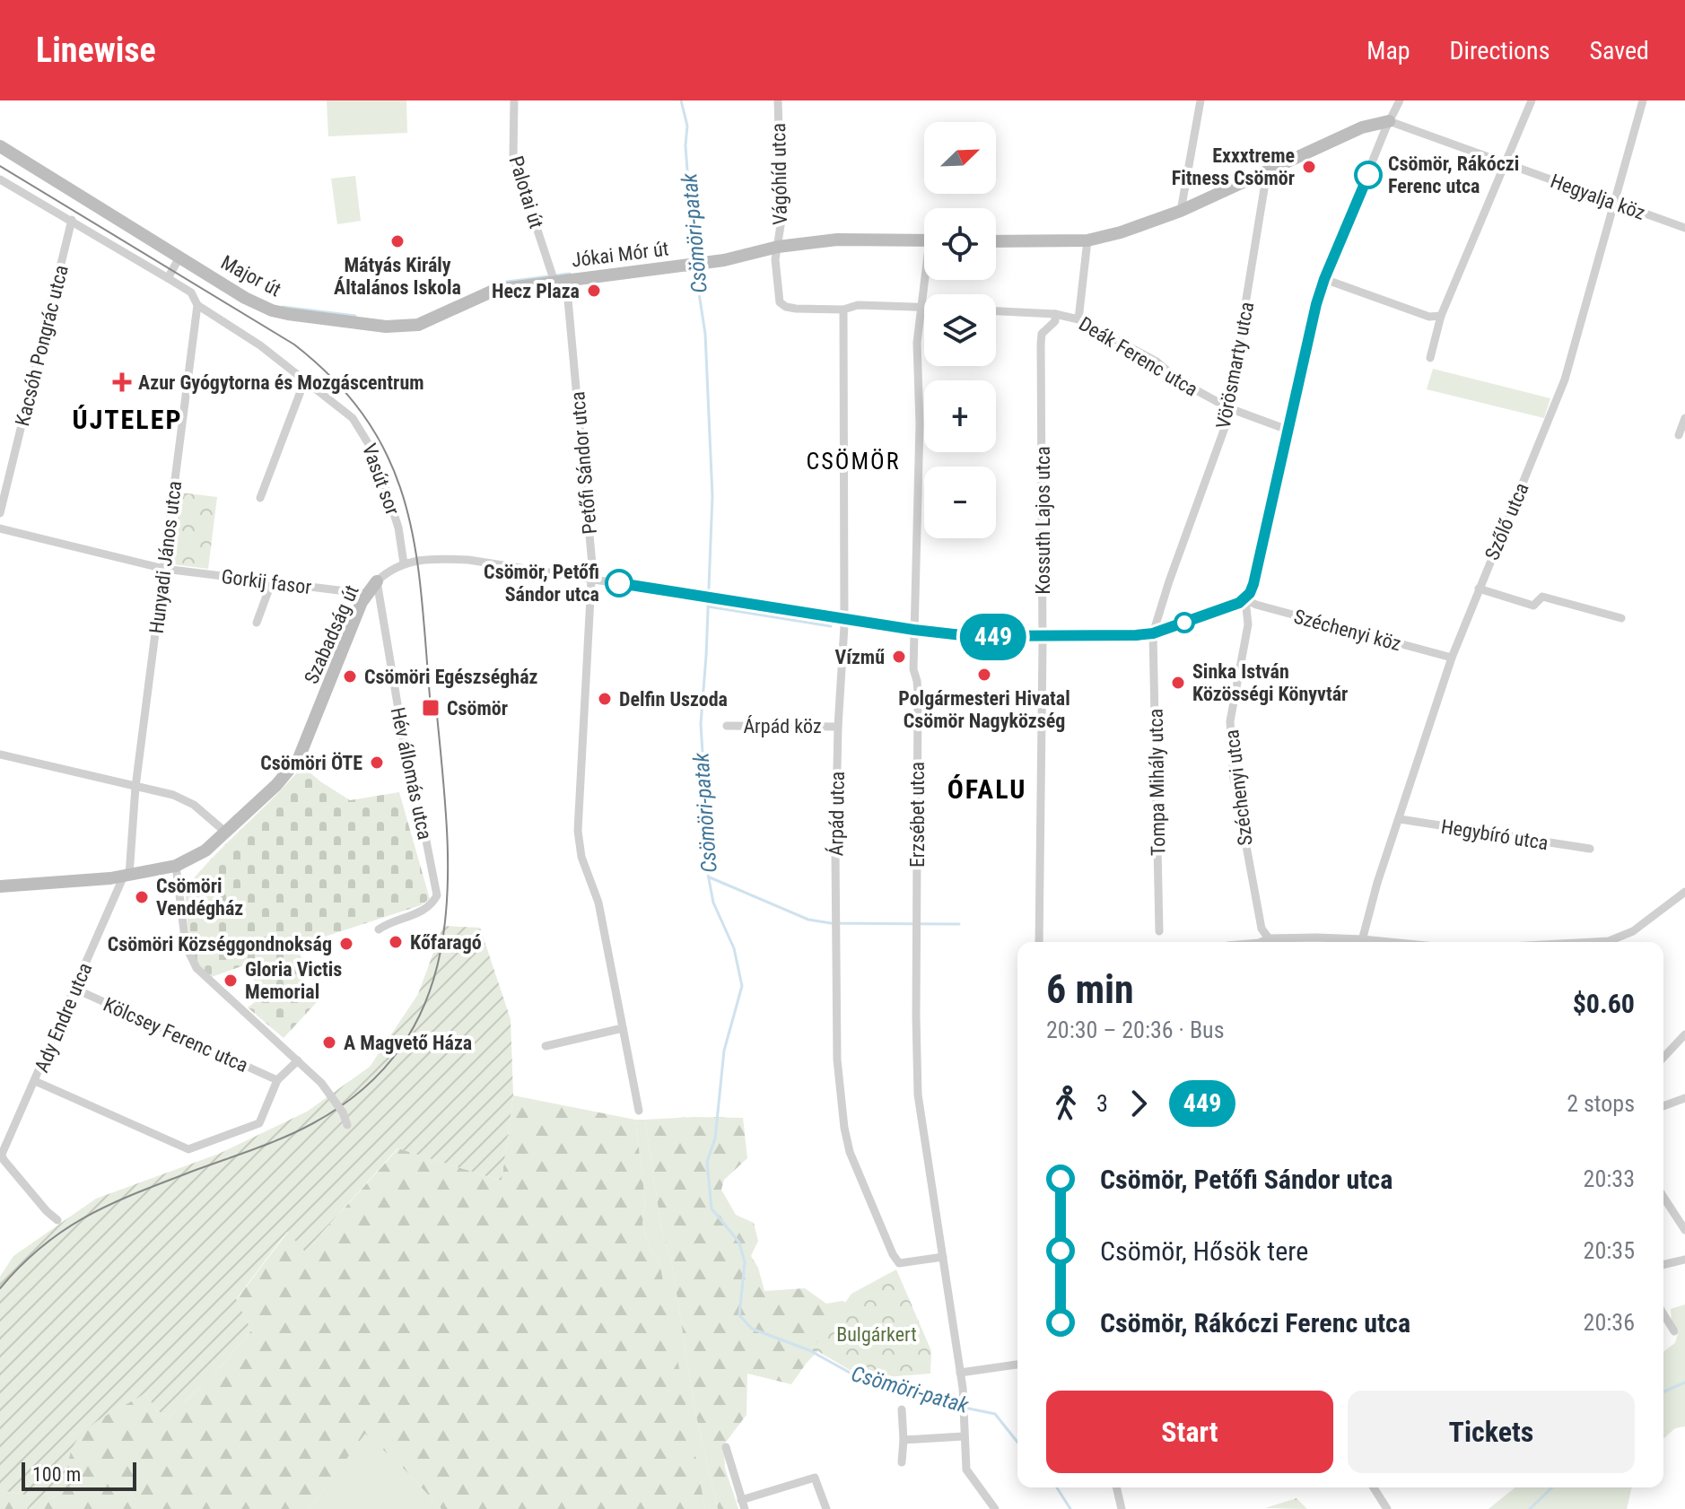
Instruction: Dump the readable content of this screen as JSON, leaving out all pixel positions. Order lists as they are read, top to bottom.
{
  "streets": {
    "street": [
      "Vágóhíd utca",
      "Palotai út",
      "Hegyalja köz",
      "Jókai Mór út",
      "Major út",
      "Kacsóh Pongrác utca",
      "Deák Ferenc utca",
      "Vörösmarty utca",
      "Petőfi Sándor utca",
      "Vasút sor",
      "Kossuth Lajos utca",
      "Szőlő utca",
      "Hunyadi János utca",
      "Gorkij fasor",
      "Széchenyi köz",
      "Szabadság út",
      "Árpád köz",
      "Hév állomás utca",
      "Tompa Mihály utca",
      "Széchenyi utca",
      "Árpád utca",
      "Erzsébet utca",
      "Hegybíró utca",
      "Ady Endre utca",
      "Kölcsey Ferenc utca"
    ]
  },
  "crossings": [
    ["Vágóhíd utca", "Jókai Mór út"],
    ["Vágóhíd utca", "Árpád utca"],
    ["Palotai út", "Jókai Mór út"],
    ["Palotai út", "Major út"],
    ["Palotai út", "Petőfi Sándor utca"],
    ["Hegyalja köz", "Szőlő utca"],
    ["Hegyalja köz", "Széchenyi utca"],
    ["Jókai Mór út", "Major út"],
    ["Jókai Mór út", "Petőfi Sándor utca"],
    ["Major út", "Petőfi Sándor utca"],
    ["Deák Ferenc utca", "Vörösmarty utca"],
    ["Deák Ferenc utca", "Kossuth Lajos utca"],
    ["Deák Ferenc utca", "Széchenyi utca"],
    ["Vörösmarty utca", "Szabadság út"],
    ["Vörösmarty utca", "Tompa Mihály utca"],
    ["Petőfi Sándor utca", "Szabadság út"],
    ["Vasút sor", "Hunyadi János utca"],
    ["Vasút sor", "Szabadság út"],
    ["Kossuth Lajos utca", "Szabadság út"],
    ["Szőlő utca", "Széchenyi köz"],
    ["Szőlő utca", "Hegybíró utca"],
    ["Hunyadi János utca", "Gorkij fasor"],
    ["Hunyadi János utca", "Szabadság út"],
    ["Hunyadi János utca", "Ady Endre utca"],
    ["Gorkij fasor", "Szabadság út"],
    ["Széchenyi köz", "Szabadság út"],
    ["Széchenyi köz", "Széchenyi utca"],
    ["Szabadság út", "Hév állomás utca"],
    ["Szabadság út", "Tompa Mihály utca"],
    ["Szabadság út", "Széchenyi utca"],
    ["Szabadság út", "Árpád utca"],
    ["Szabadság út", "Erzsébet utca"],
    ["Szabadság út", "Ady Endre utca"],
    ["Árpád köz", "Árpád utca"],
    ["Árpád utca", "Erzsébet utca"],
    ["Ady Endre utca", "Kölcsey Ferenc utca"]
  ],
  "districts": ["ÚJTELEP", "CSÖMÖR", "ÓFALU"],
  "water": ["Csömöri-patak"],
  "parks": ["Bulgárkert"],
  "places": {
    "other": [
      "Exxxtreme Fitness Csömör",
      "Csömör, Rákóczi Ferenc utca",
      "Mátyás Király Általános Iskola",
      "Hecz Plaza",
      "Csömör, Petőfi Sándor utca",
      "Vízmű",
      "Polgármesteri Hivatal Csömör Nagyközség",
      "Csömöri Egészségház",
      "Sinka István Közösségi Könyvtár",
      "Delfin Uszoda",
      "Csömöri ÖTE",
      "Csömöri Vendégház",
      "Kőfaragó",
      "Csömöri Községgondnokság",
      "Gloria Victis Memorial",
      "A Magvető Háza"
    ],
    "health": ["Azur Gyógytorna és Mozgáscentrum"],
    "transit": ["Csömör"]
  },
  "lines": ["bus line 449"],
  "scale_bar": "100 m",
  "north": "top right",
  "page": {
    "header": "Linewise",
    "nav": ["Map", "Directions", "Saved"],
    "on_map": "449",
    "map_buttons": ["+", "−"],
    "heading": ["6 min", "20:30 – 20:36 · Bus", "$0.60"],
    "legs": ["3", "449", "2 stops"],
    "list": [
      {
        "name": "Csömör, Petőfi Sándor utca",
        "value": "20:33"
      },
      {
        "name": "Csömör, Hősök tere",
        "value": "20:35"
      },
      {
        "name": "Csömör, Rákóczi Ferenc utca",
        "value": "20:36"
      }
    ],
    "buttons": ["Start", "Tickets"],
    "scale": "100 m"
  }
}
